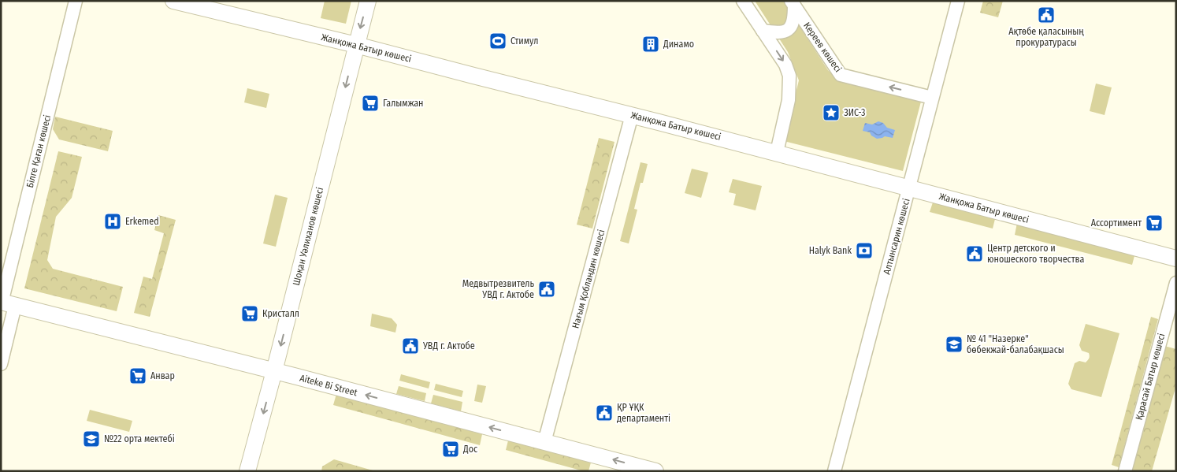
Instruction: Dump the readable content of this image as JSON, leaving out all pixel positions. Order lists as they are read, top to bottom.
{
  "streets": {
    "street": [
      "Кереев көшесі",
      "Жанқожа Батыр көшесі",
      "Білге Қаған көшесі",
      "Шоқан Уәлиханов көшесі",
      "Алтынсарин көшесі",
      "Нағым Қобландин көшесі",
      "Қарасай Батыр көшесі",
      "Aiteke Bi Street"
    ]
  },
  "crossings": [
    ["Кереев көшесі", "Алтынсарин көшесі"],
    ["Жанқожа Батыр көшесі", "Шоқан Уәлиханов көшесі"],
    ["Жанқожа Батыр көшесі", "Алтынсарин көшесі"],
    ["Жанқожа Батыр көшесі", "Нағым Қобландин көшесі"],
    ["Білге Қаған көшесі", "Aiteke Bi Street"],
    ["Шоқан Уәлиханов көшесі", "Aiteke Bi Street"],
    ["Нағым Қобландин көшесі", "Aiteke Bi Street"]
  ],
  "one_way": ["Кереев көшесі", "Шоқан Уәлиханов көшесі", "Aiteke Bi Street"],
  "places": {
    "public building": [
      "Ақтөбе қаласының прокуратурасы",
      "Центр детского и юношеского творчества",
      "Медвытрезвитель УВД г. Актобе",
      "УВД г. Актобе",
      "ҚР ҰҚК департаменті"
    ],
    "sports": ["Стимул"],
    "building": ["Динамо"],
    "supermarket": [
      "Галымжан",
      "Ассортимент",
      "Кристалл",
      "Анвар",
      "Дос"
    ],
    "place": ["ЗИС-3"],
    "hospital": ["Erkemed"],
    "bank": ["Halyk Bank"],
    "school or university": ["№ 41 \"Назерке\" бөбекжай-балабақшасы", "№22 орта мектебі"]
  }
}
